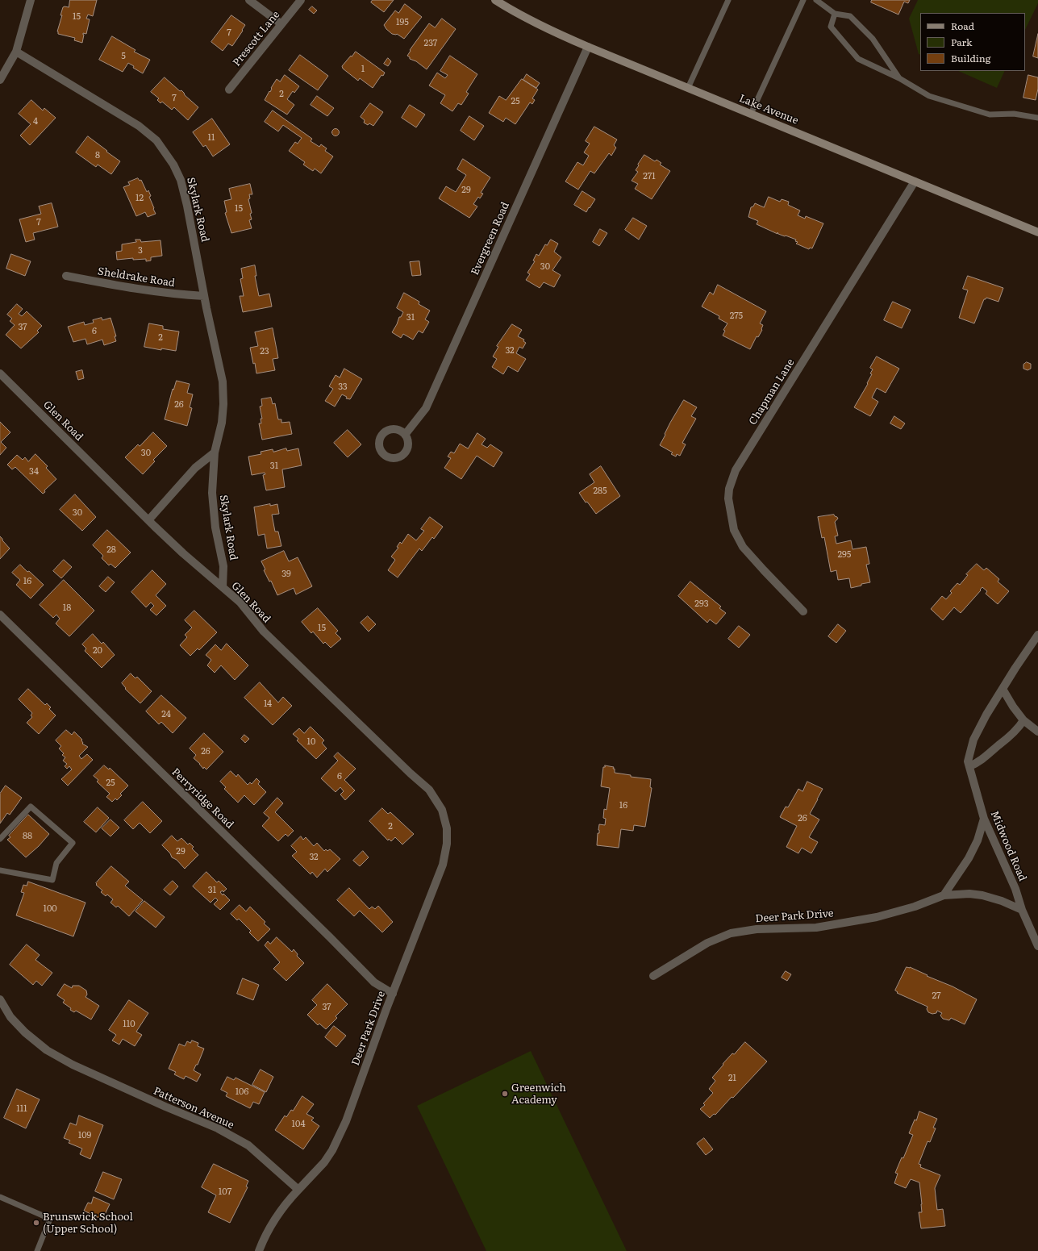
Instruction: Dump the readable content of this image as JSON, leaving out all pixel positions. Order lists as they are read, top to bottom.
{
  "streets": {
    "main road": ["Lake Avenue"],
    "street": [
      "Prescott Lane",
      "Skylark Road",
      "Evergreen Road",
      "Sheldrake Road",
      "Chapman Lane",
      "Glen Road",
      "Perryridge Road",
      "Midwood Road",
      "Deer Park Drive",
      "Patterson Avenue"
    ]
  },
  "crossings": [
    ["Lake Avenue", "Evergreen Road"],
    ["Lake Avenue", "Chapman Lane"],
    ["Skylark Road", "Sheldrake Road"],
    ["Skylark Road", "Glen Road"],
    ["Glen Road", "Deer Park Drive"],
    ["Perryridge Road", "Deer Park Drive"],
    ["Midwood Road", "Deer Park Drive"],
    ["Deer Park Drive", "Patterson Avenue"]
  ],
  "places": ["Greenwich Academy", "Brunswick School (Upper School)"],
  "house_numbers": [
    "15",
    "195",
    "7",
    "237",
    "5",
    "1",
    "2",
    "7",
    "25",
    "4",
    "11",
    "8",
    "271",
    "29",
    "12",
    "15",
    "7",
    "3",
    "30",
    "275",
    "31",
    "37",
    "6",
    "2",
    "32",
    "23",
    "33",
    "26",
    "30",
    "31",
    "34",
    "285",
    "30",
    "28",
    "295",
    "39",
    "16",
    "293",
    "18",
    "15",
    "20",
    "14",
    "24",
    "10",
    "26",
    "6",
    "25",
    "16",
    "26",
    "2",
    "88",
    "29",
    "32",
    "31",
    "100",
    "27",
    "37",
    "110",
    "21",
    "106",
    "111",
    "104",
    "109",
    "107"
  ],
  "legend": ["Road", "Park", "Building"]
}
